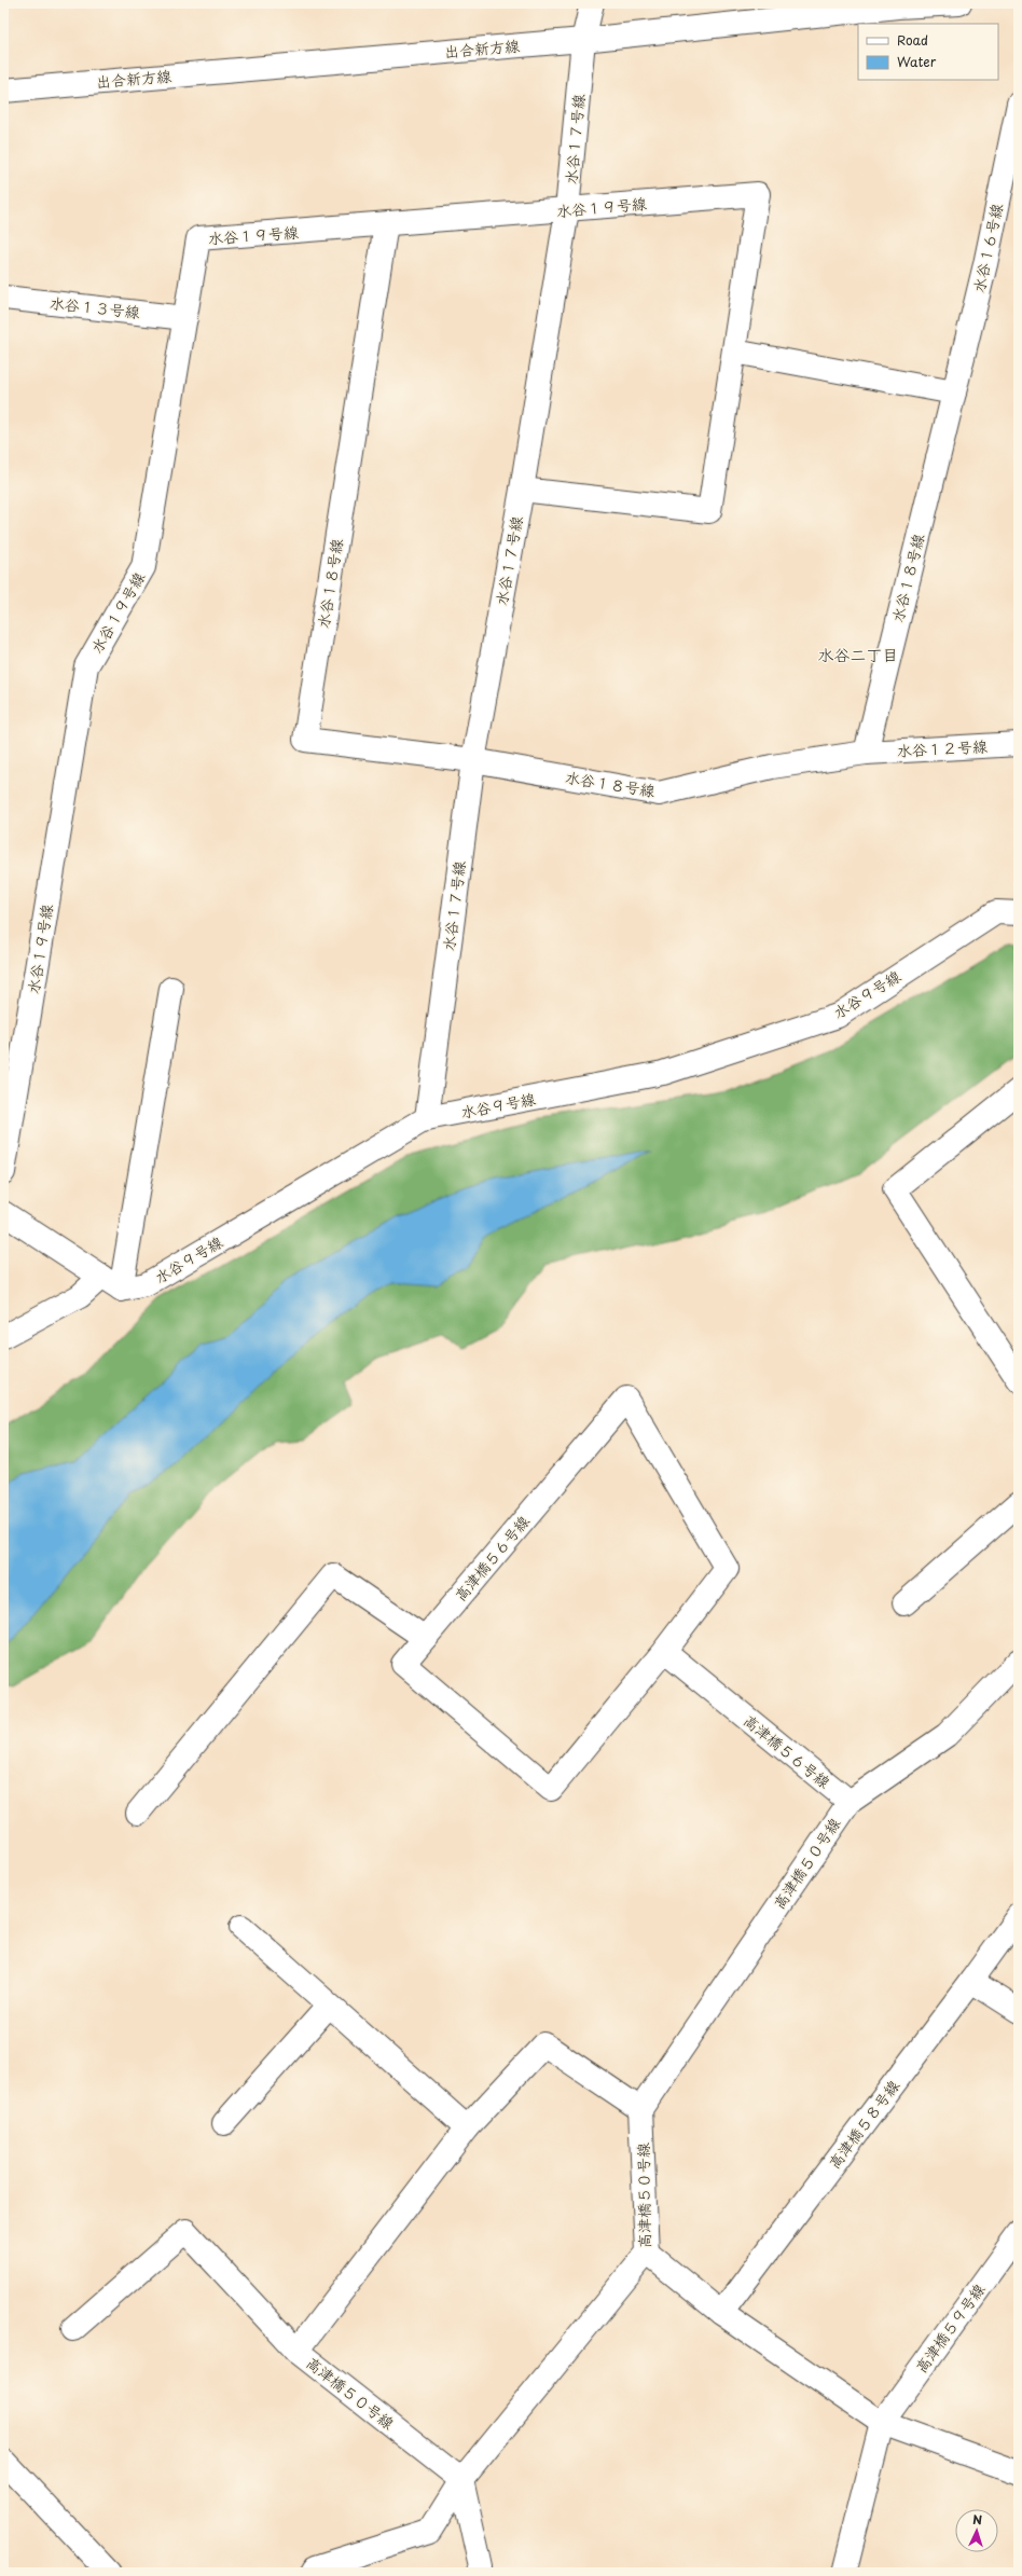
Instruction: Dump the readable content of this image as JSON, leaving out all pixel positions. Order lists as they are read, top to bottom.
{
  "streets": {
    "street": [
      "出合新方線",
      "水谷１７号線",
      "水谷１９号線",
      "水谷１６号線",
      "水谷１３号線",
      "水谷１８号線",
      "水谷１２号線",
      "水谷９号線",
      "高津橋５６号線",
      "高津橋５０号線",
      "高津橋５８号線",
      "高津橋５９号線"
    ]
  },
  "crossings": [
    ["出合新方線", "水谷１７号線"],
    ["水谷１７号線", "水谷１９号線"],
    ["水谷１７号線", "水谷１８号線"],
    ["水谷１７号線", "水谷９号線"],
    ["水谷１９号線", "水谷１３号線"],
    ["水谷１９号線", "水谷１８号線"],
    ["水谷１６号線", "水谷１８号線"],
    ["水谷１８号線", "水谷１２号線"],
    ["高津橋５６号線", "高津橋５０号線"]
  ],
  "districts": ["水谷二丁目"],
  "legend": ["Road", "Water"],
  "north": "top"
}
